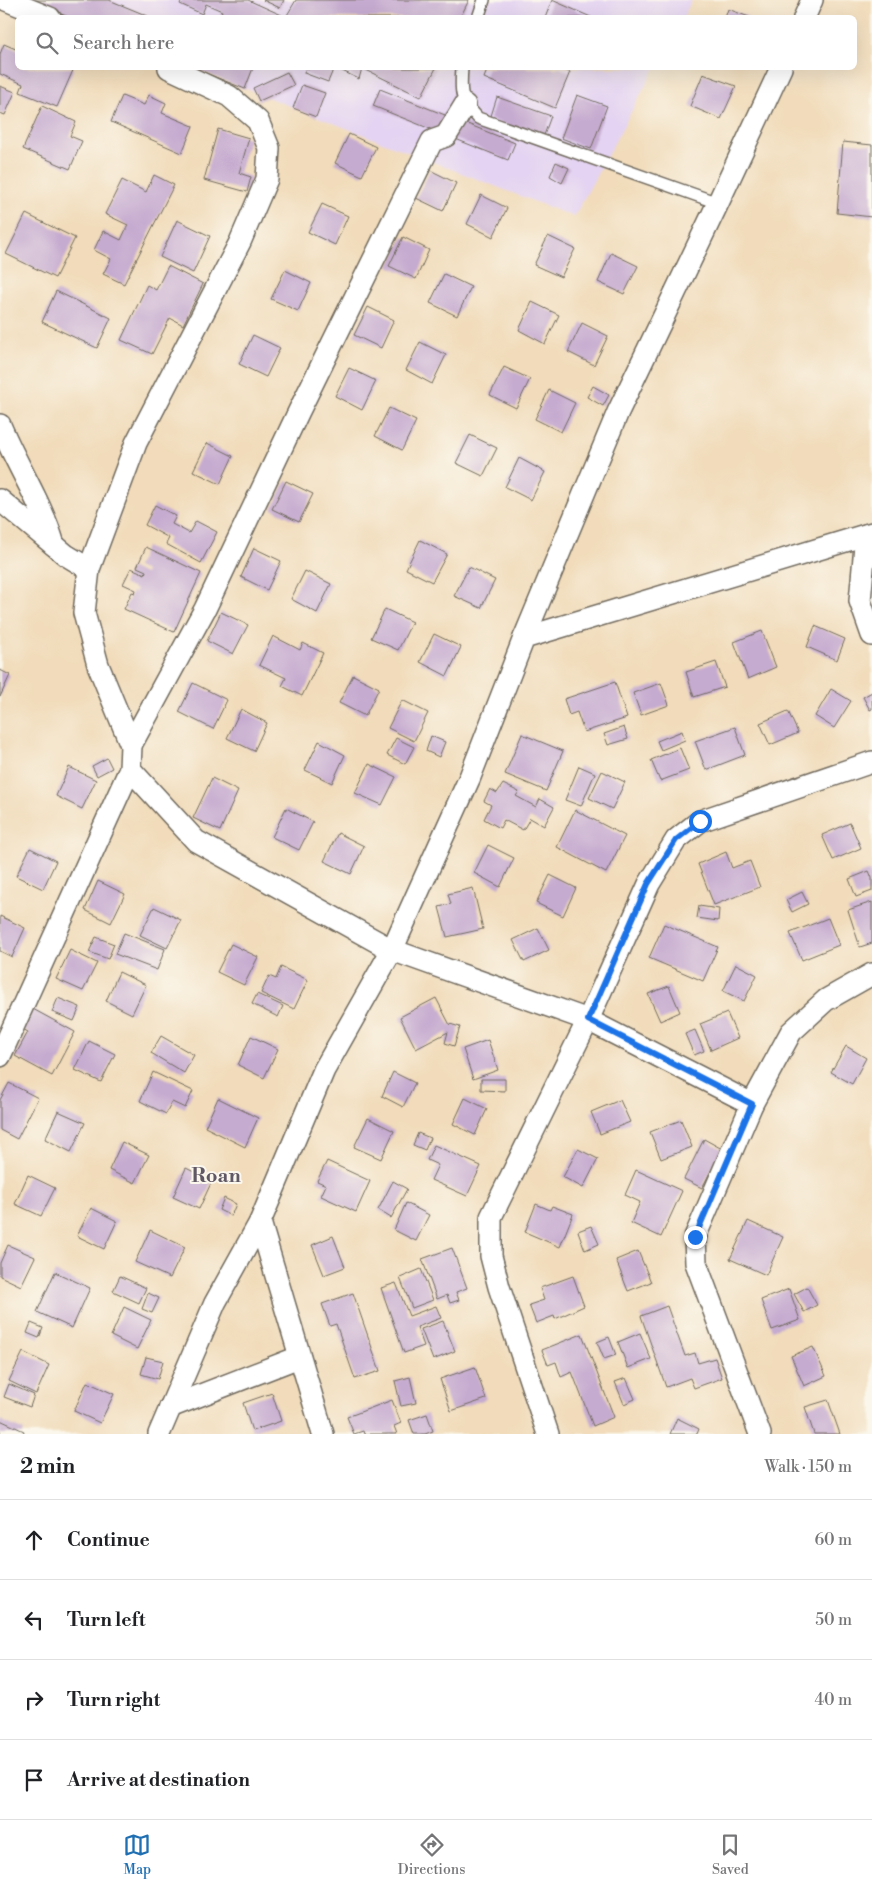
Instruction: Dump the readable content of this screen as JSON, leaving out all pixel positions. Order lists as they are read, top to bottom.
{
  "districts": ["Roan"],
  "page": {
    "search": "Search here",
    "heading": ["2 min", "Walk · 150 m"],
    "list": [
      ["Continue", "60 m"],
      ["Turn left", "50 m"],
      ["Turn right", "40 m"],
      "Arrive at destination"
    ],
    "nav": ["Map", "Directions", "Saved"]
  }
}
